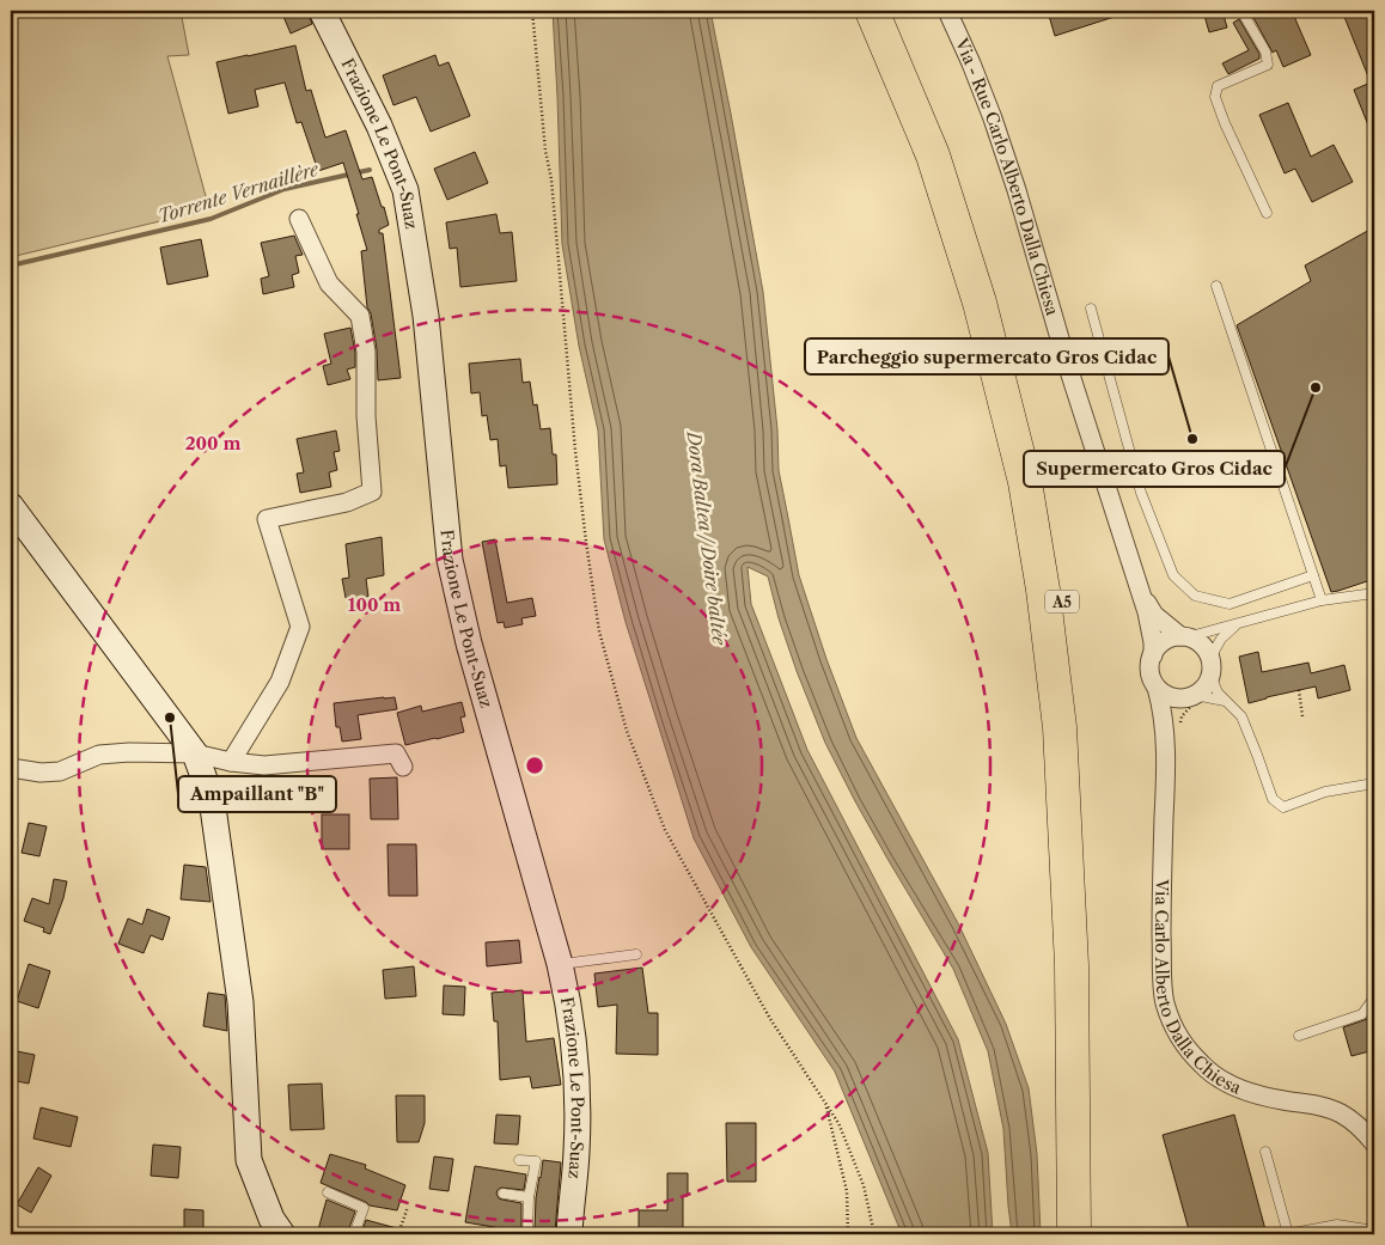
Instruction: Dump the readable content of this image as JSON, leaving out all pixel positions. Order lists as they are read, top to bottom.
{
  "streets": {
    "highway": ["A5"],
    "main road": ["Frazione Le Pont-Suaz"],
    "street": ["Via - Rue Carlo Alberto Dalla Chiesa", "Via Carlo Alberto Dalla Chiesa"]
  },
  "water": ["Torrente Vernaillère", "Dora Baltea / Doire baltée"],
  "places": ["Supermercato Gros Cidac", "Parcheggio supermercato Gros Cidac", "Ampaillant \"B\""],
  "rings": ["200 m", "100 m"]
}
